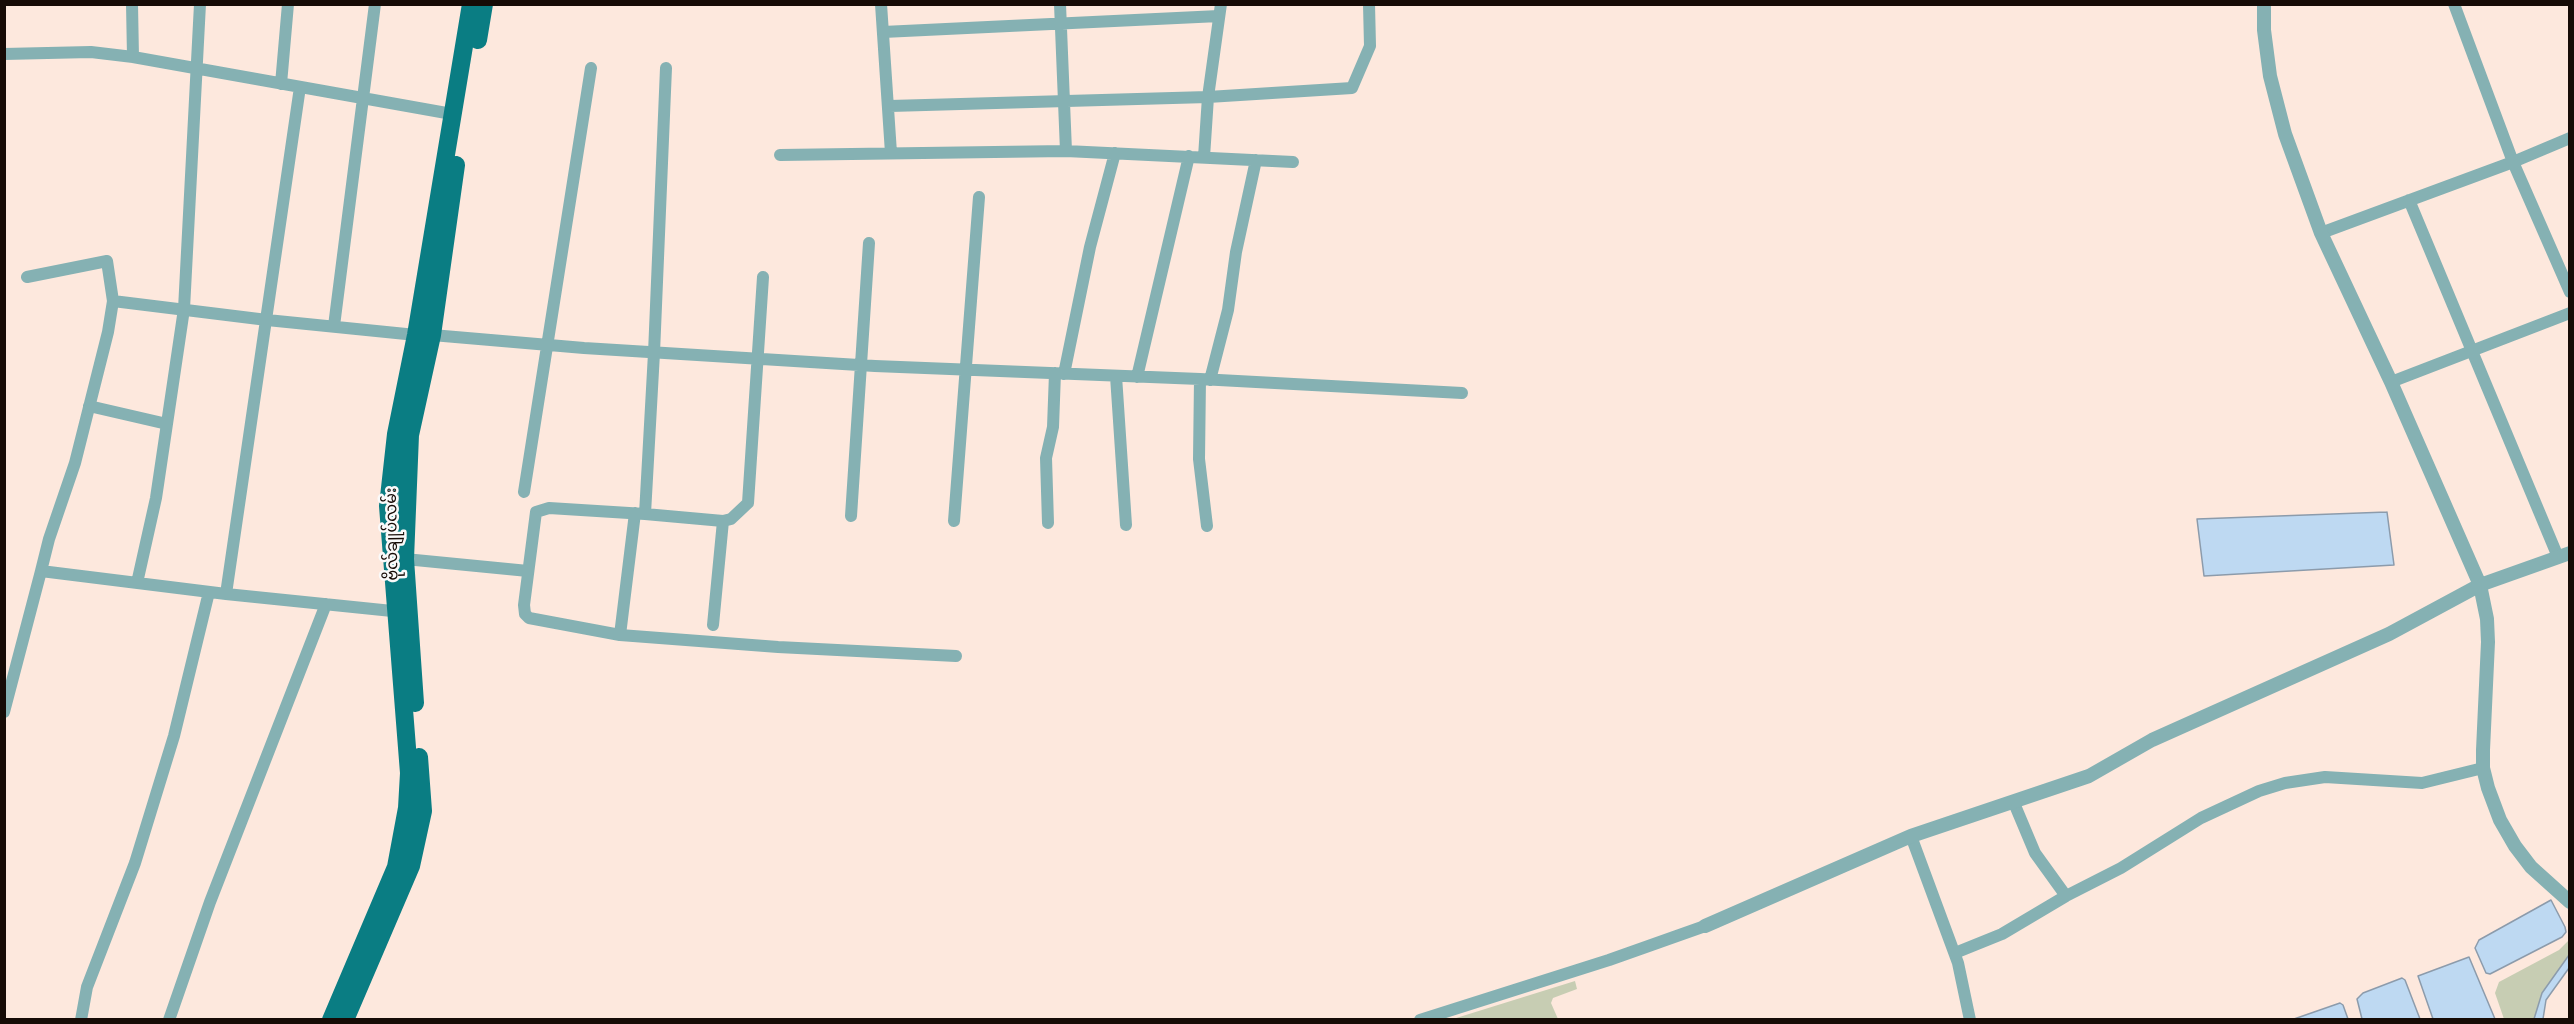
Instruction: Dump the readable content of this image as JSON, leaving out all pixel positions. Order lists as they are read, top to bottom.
{
  "streets": {
    "main road": ["ဗိုလ်ချုပ်လမ်း"]
  }
}
